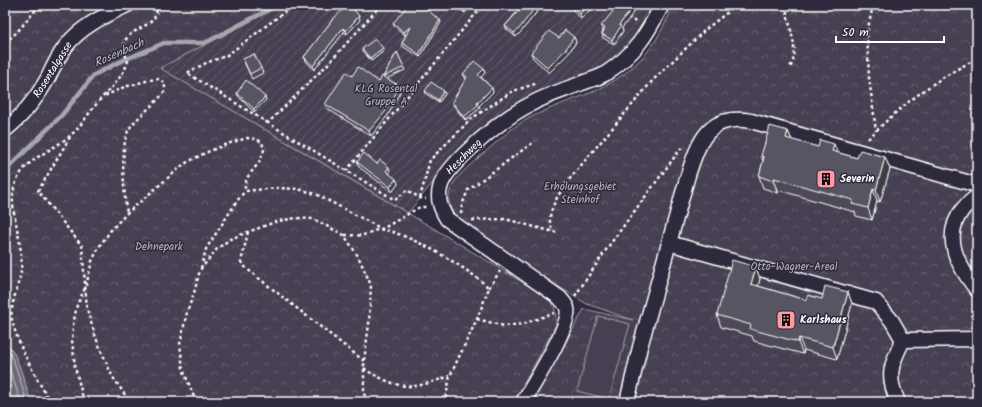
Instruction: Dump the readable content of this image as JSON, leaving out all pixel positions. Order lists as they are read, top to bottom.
{
  "streets": {
    "street": ["Rosentalgasse", "Heschweg"]
  },
  "water": ["Rosenbach"],
  "parks": [
    "KLG Rosental Gruppe A",
    "Erholungsgebiet Steinhof",
    "Dehnepark",
    "Otto-Wagner-Areal"
  ],
  "places": {
    "building": ["Severin", "Karlshaus"]
  },
  "scale_bar": "50 m"
}
